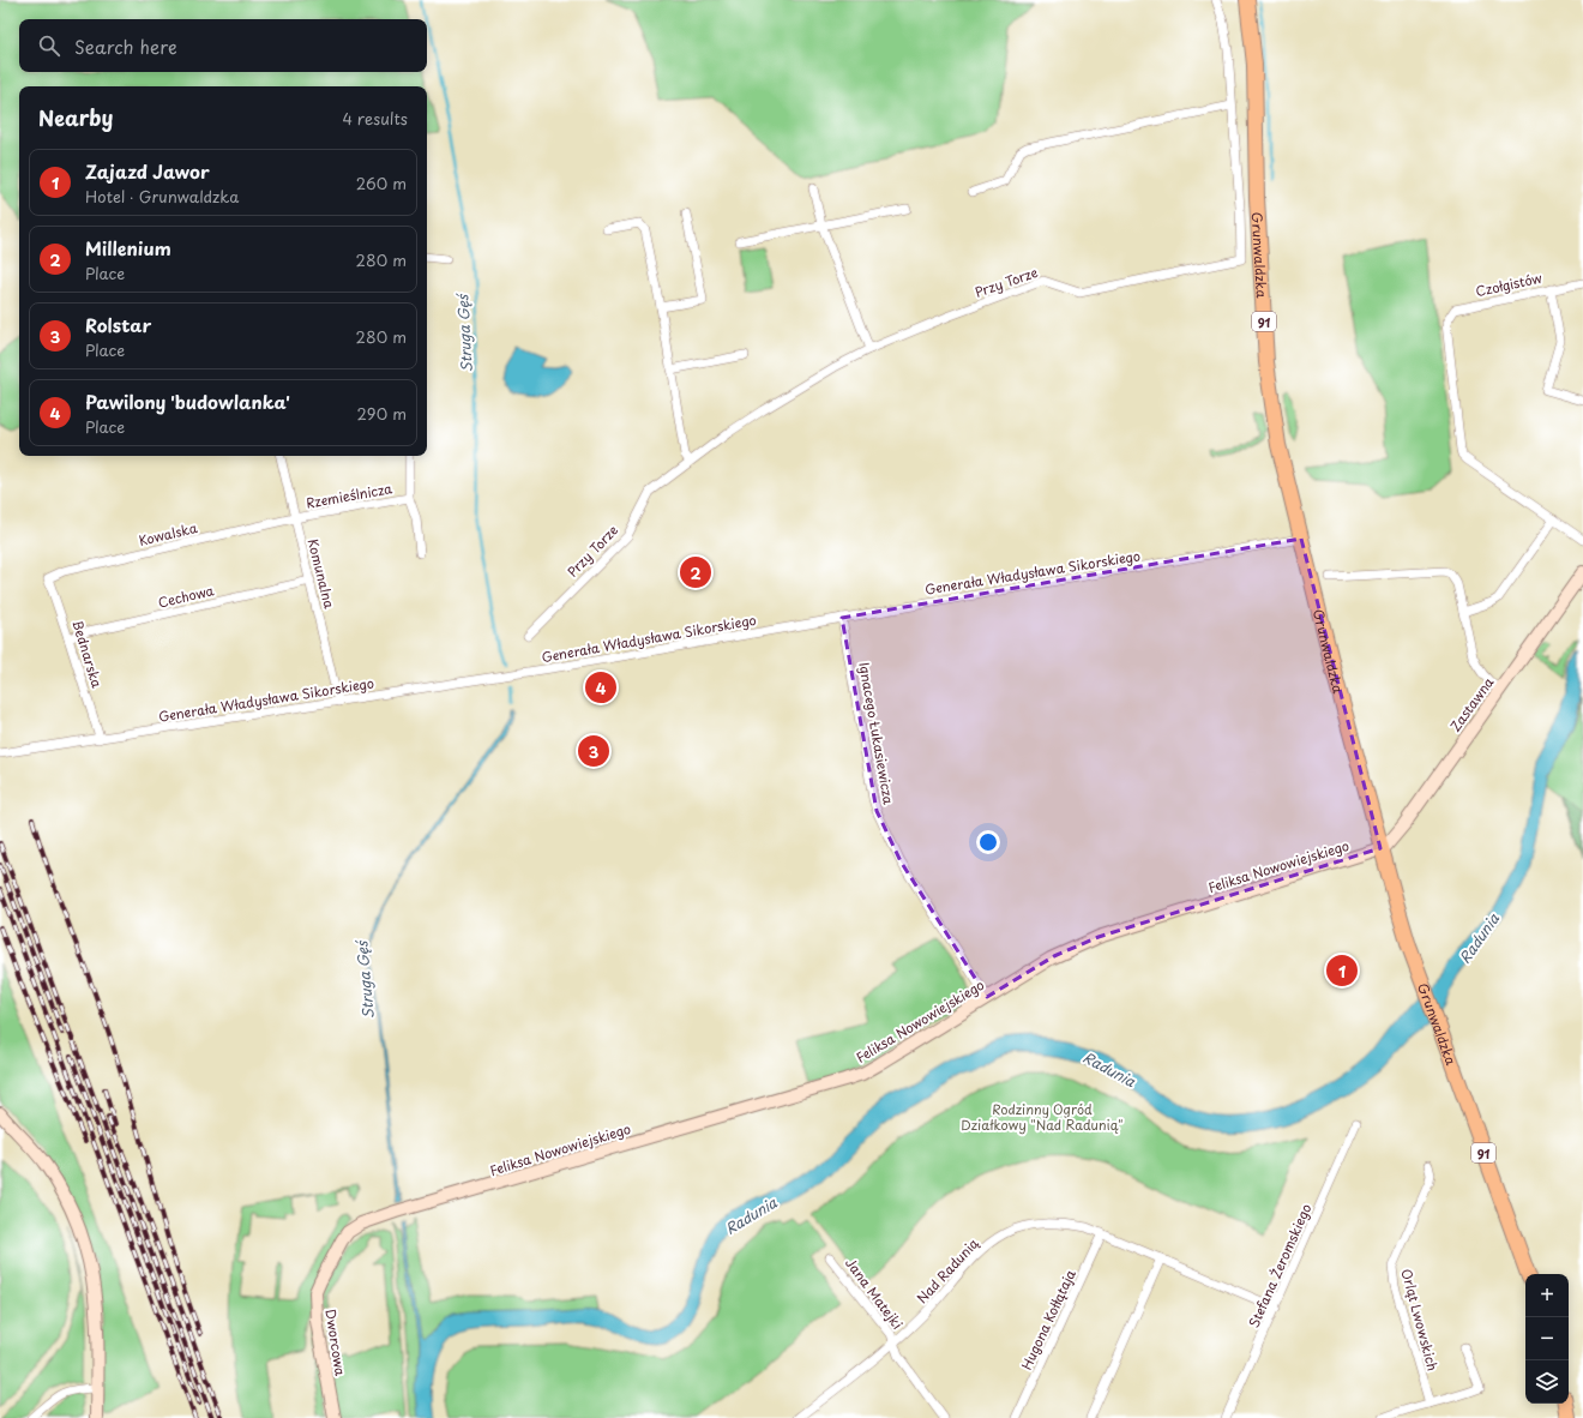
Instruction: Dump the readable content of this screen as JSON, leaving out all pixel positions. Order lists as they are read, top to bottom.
{
  "streets": {
    "main road": ["Grunwaldzka", "91"],
    "street": [
      "Przy Torze",
      "Czołgistów",
      "Rzemieślnicza",
      "Kowalska",
      "Generała Władysława Sikorskiego",
      "Komunalna",
      "Cechowa",
      "Bednarska",
      "Zastawna",
      "Ignacego Łukasiewicza",
      "Feliksa Nowowiejskiego",
      "Stefana Żeromskiego",
      "Nad Radunią",
      "Jana Matejki",
      "Hugona Kołłątaja",
      "Orląt Lwowskich",
      "Dworcowa"
    ]
  },
  "crossings": [
    ["Grunwaldzka", "Przy Torze"],
    ["Grunwaldzka", "Generała Władysława Sikorskiego"],
    ["Grunwaldzka", "Zastawna"],
    ["Grunwaldzka", "Feliksa Nowowiejskiego"],
    ["Rzemieślnicza", "Kowalska"],
    ["Rzemieślnicza", "Komunalna"],
    ["Kowalska", "Komunalna"],
    ["Kowalska", "Bednarska"],
    ["Generała Władysława Sikorskiego", "Komunalna"],
    ["Generała Władysława Sikorskiego", "Bednarska"],
    ["Generała Władysława Sikorskiego", "Ignacego Łukasiewicza"],
    ["Komunalna", "Cechowa"],
    ["Cechowa", "Bednarska"],
    ["Zastawna", "Feliksa Nowowiejskiego"],
    ["Ignacego Łukasiewicza", "Feliksa Nowowiejskiego"],
    ["Feliksa Nowowiejskiego", "Dworcowa"],
    ["Stefana Żeromskiego", "Nad Radunią"],
    ["Nad Radunią", "Jana Matejki"],
    ["Nad Radunią", "Hugona Kołłątaja"]
  ],
  "water": ["Struga Gęś", "Radunia"],
  "parks": ["Rodzinny Ogród Działkowy \"Nad Radunią\""],
  "page": {
    "search": "Search here",
    "heading": ["Nearby", "4 results"],
    "list": [
      {
        "mark": "1",
        "name": "Zajazd Jawor",
        "note": "Hotel · Grunwaldzka",
        "value": "260 m"
      },
      {
        "mark": "2",
        "name": "Millenium",
        "note": "Place",
        "value": "280 m"
      },
      {
        "mark": "3",
        "name": "Rolstar",
        "note": "Place",
        "value": "280 m"
      },
      {
        "mark": "4",
        "name": "Pawilony 'budowlanka'",
        "note": "Place",
        "value": "290 m"
      }
    ],
    "pins": [
      "2",
      "4",
      "3",
      "1"
    ],
    "map_buttons": ["+", "−"]
  }
}
